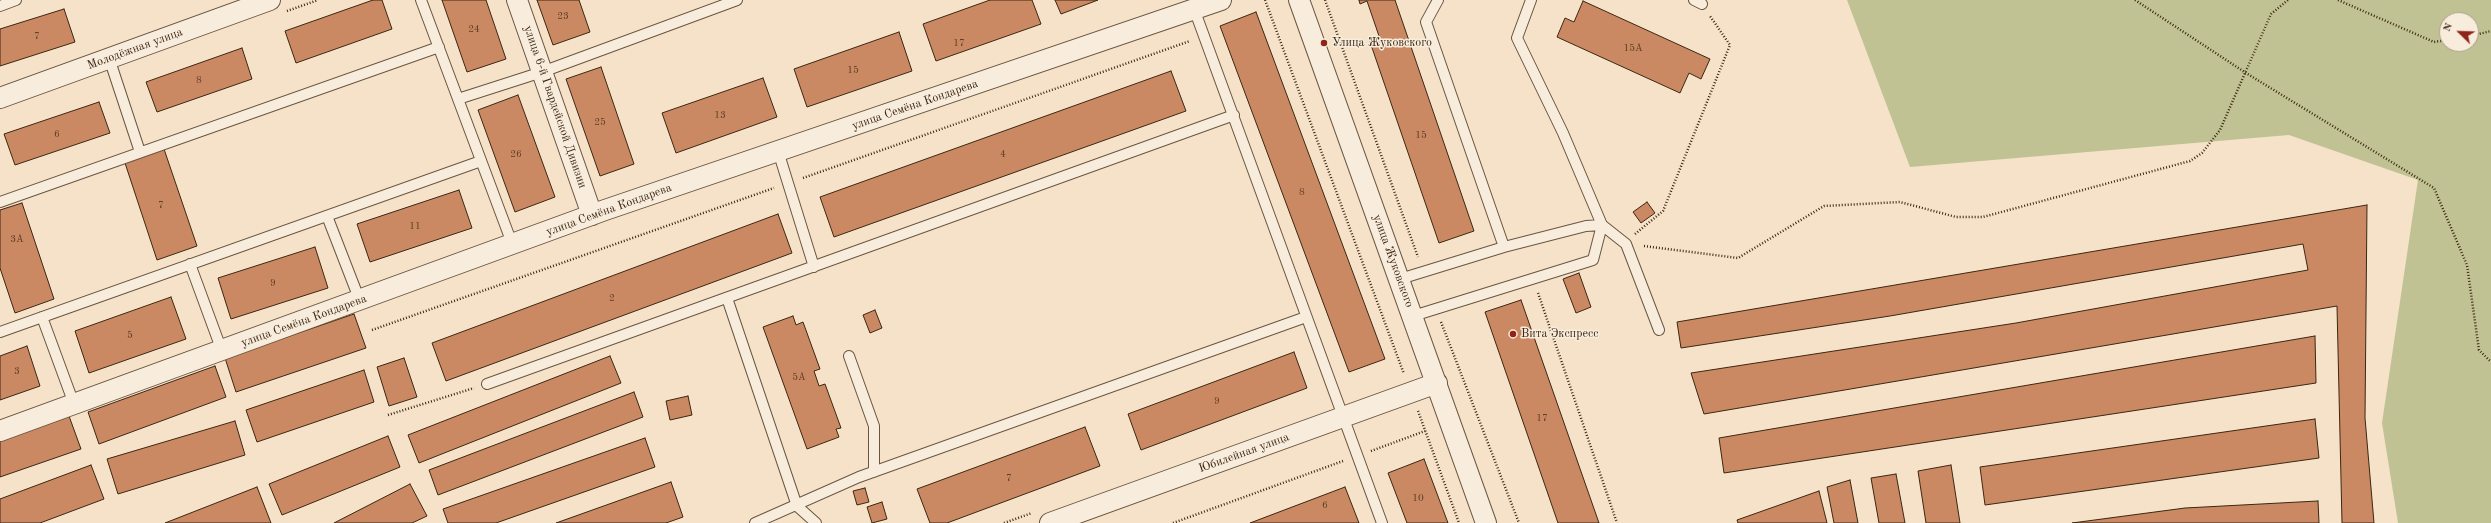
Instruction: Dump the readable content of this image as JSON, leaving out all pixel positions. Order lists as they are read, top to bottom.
{
  "streets": {
    "street": [
      "Молодёжная улица",
      "улица Семёна Кондарева",
      "улица 6-й Гвардейской Дивизии",
      "улица Жуковского",
      "Юбилейная улица"
    ]
  },
  "crossings": [
    ["улица Семёна Кондарева", "улица 6-й Гвардейской Дивизии"],
    ["улица Жуковского", "Юбилейная улица"]
  ],
  "places": ["Улица Жуковского", "Вита Экспресс"],
  "house_numbers": [
    "23",
    "24",
    "7",
    "17",
    "15А",
    "15",
    "8",
    "13",
    "25",
    "6",
    "15",
    "26",
    "4",
    "8",
    "7",
    "11",
    "3А",
    "9",
    "2",
    "5",
    "3",
    "5А",
    "9",
    "17",
    "7",
    "10",
    "6"
  ],
  "north": "top left"
}
